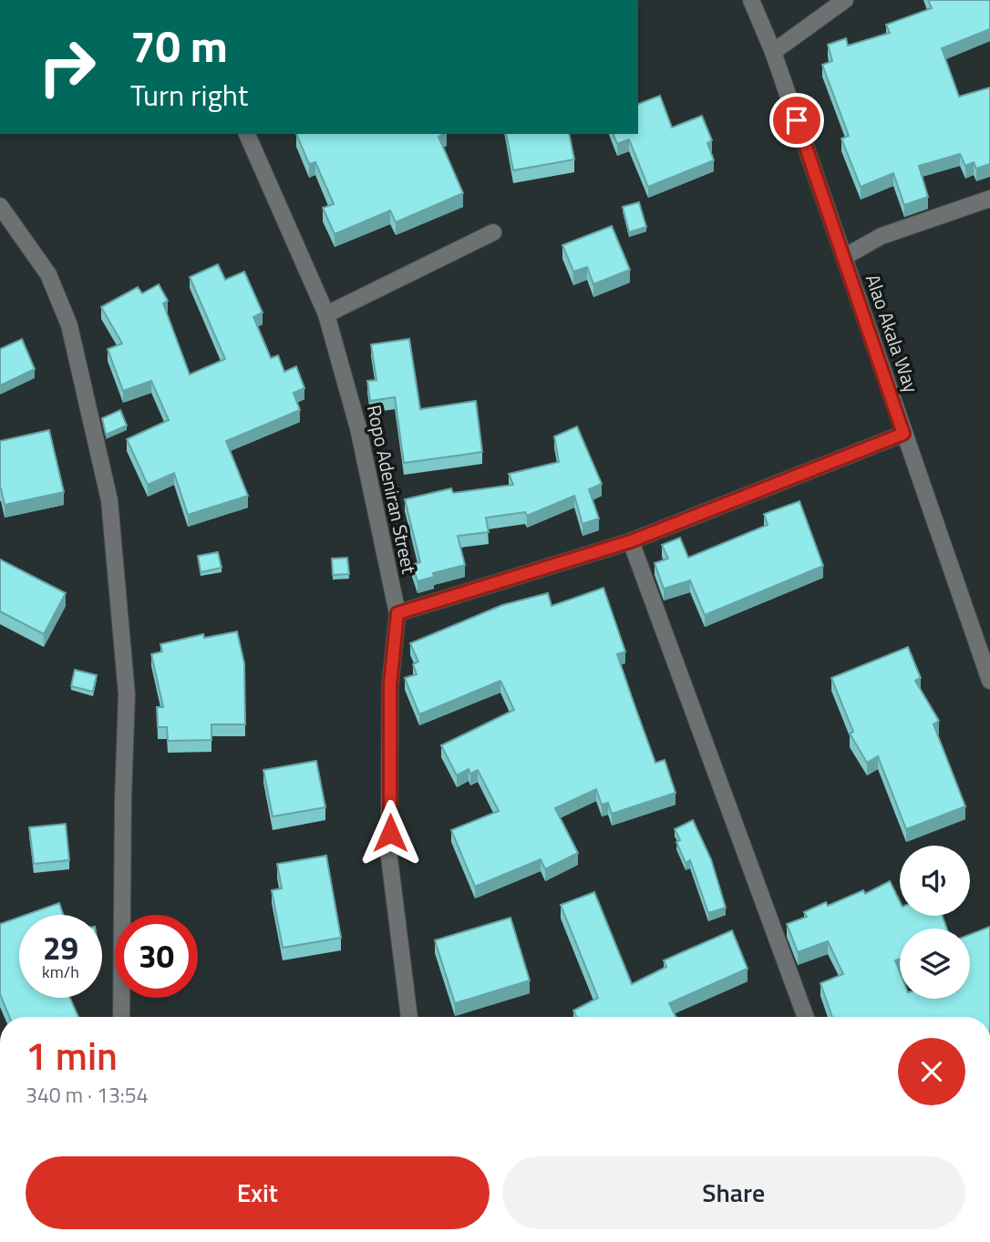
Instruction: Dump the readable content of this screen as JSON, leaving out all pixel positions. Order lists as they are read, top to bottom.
{
  "streets": {
    "street": ["Alao Akala Way", "Ropo Adeniran Street"]
  },
  "page": {
    "turn": ["70 m", "Turn right"],
    "speed": "29 km/h",
    "limit": "30",
    "heading": ["1 min", "340 m · 13:54"],
    "buttons": ["Exit", "Share"]
  }
}
